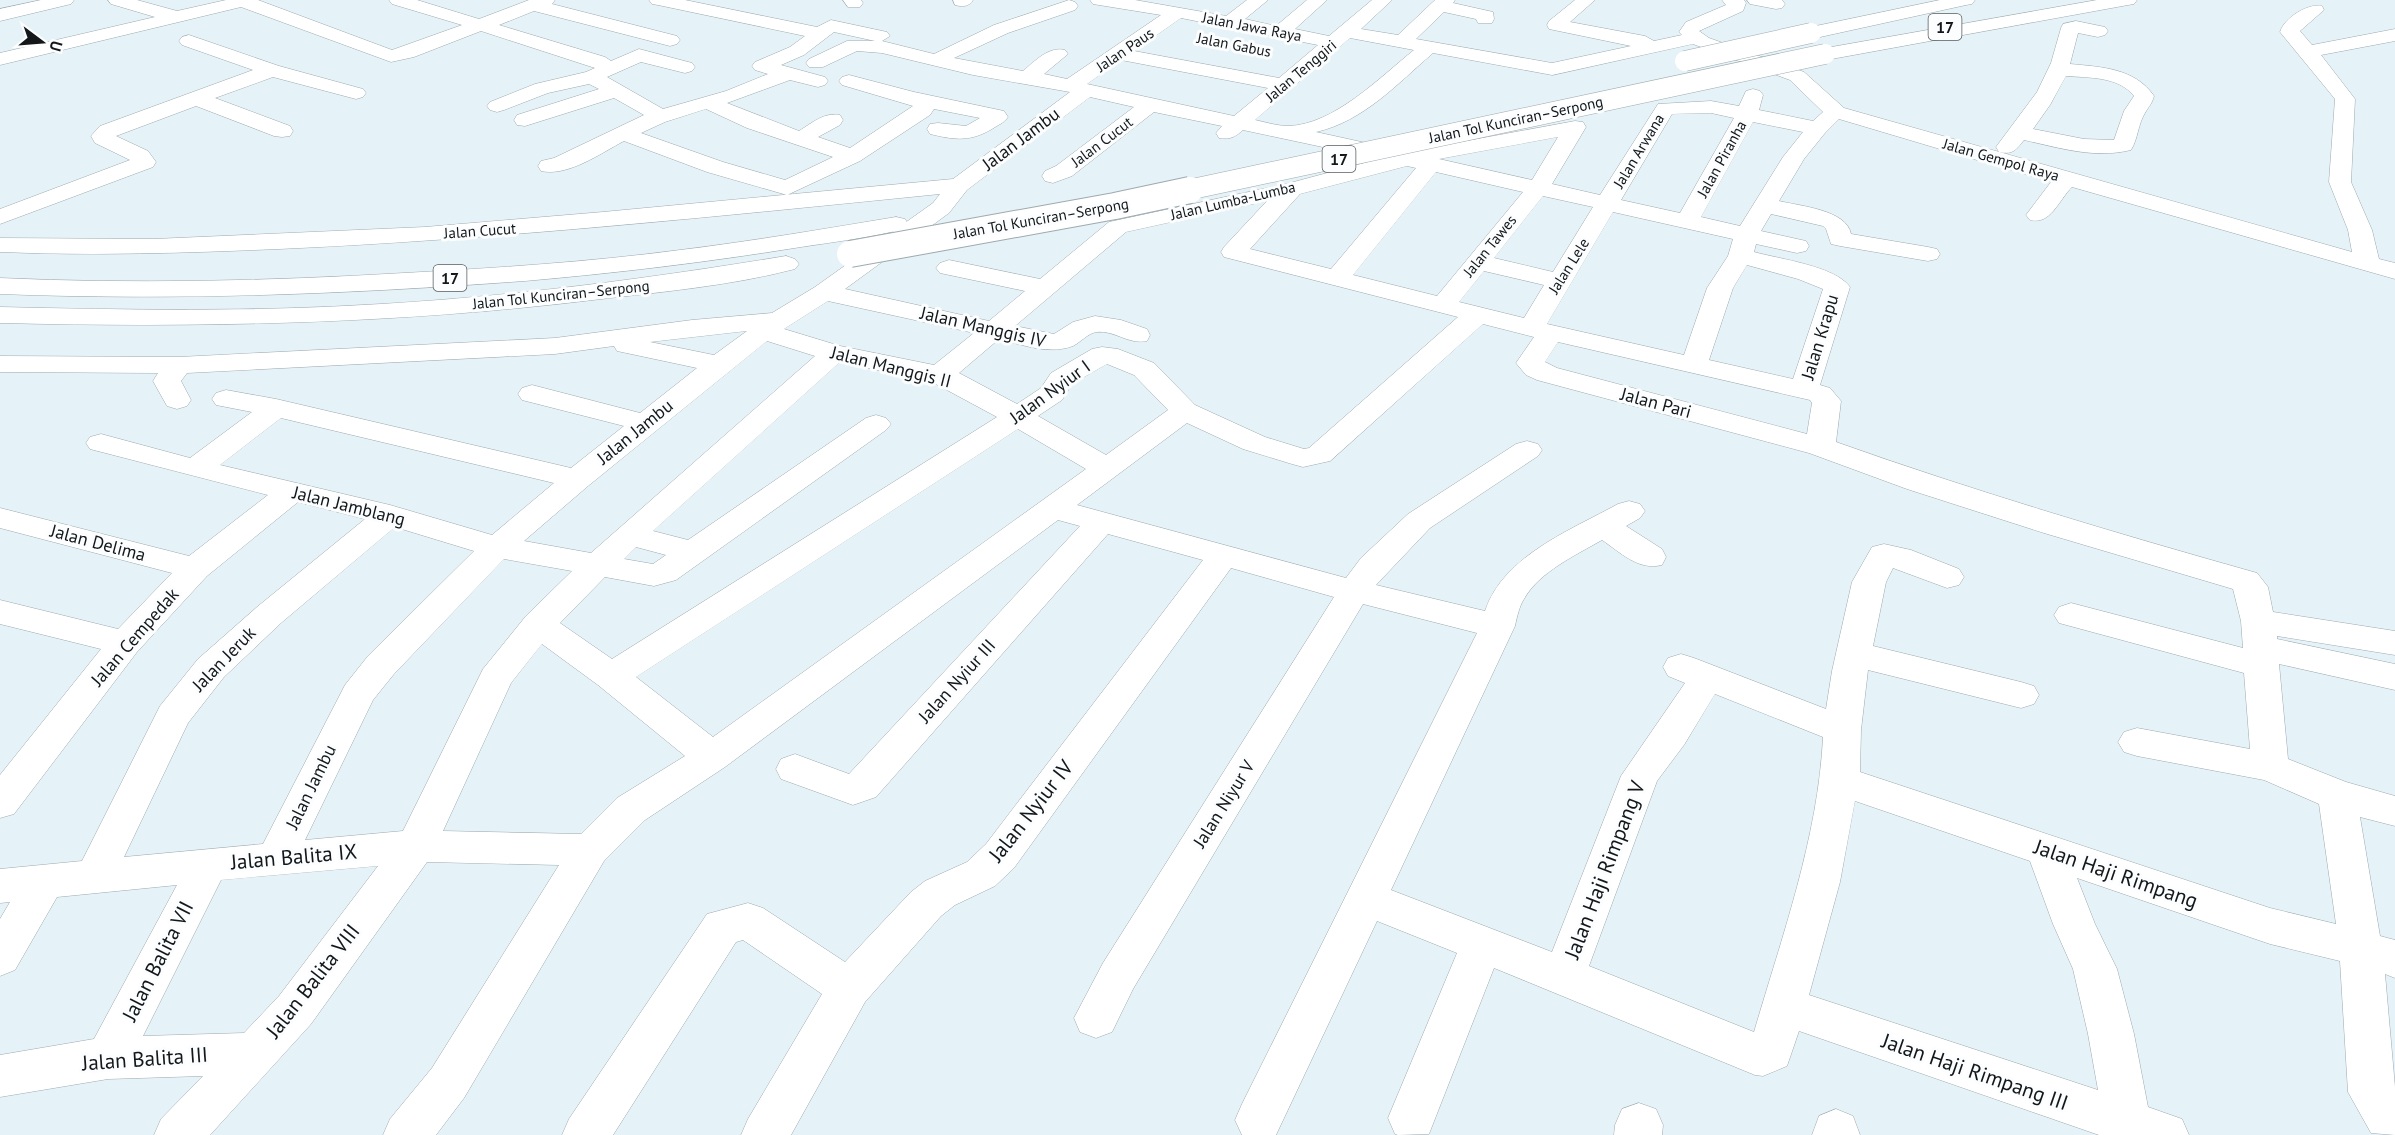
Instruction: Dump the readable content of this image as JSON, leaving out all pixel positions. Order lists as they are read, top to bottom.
{
  "streets": {
    "main road": [
      "Jalan Jawa Raya",
      "17",
      "Jalan Gabus",
      "Jalan Paus",
      "Jalan Tenggiri",
      "Jalan Tol Kunciran–Serpong",
      "Jalan Jambu",
      "Jalan Cucut",
      "Jalan Arwana",
      "Jalan Piranha",
      "Jalan Gempol Raya",
      "Jalan Lumba-Lumba",
      "Jalan Tawes",
      "Jalan Lele",
      "Jalan Manggis IV",
      "Jalan Krapu",
      "Jalan Manggis II",
      "Jalan Nyiur I",
      "Jalan Pari",
      "Jalan Jamblang",
      "Jalan Delima",
      "Jalan Cempedak",
      "Jalan Jeruk",
      "Jalan Nyiur III",
      "Jalan Niyur V",
      "Jalan Nyiur IV",
      "Jalan Balita IX",
      "Jalan Haji Rimpang V",
      "Jalan Haji Rimpang",
      "Jalan Balita VII",
      "Jalan Balita VIII",
      "Jalan Balita III",
      "Jalan Haji Rimpang III"
    ]
  },
  "crossings": [
    ["Jalan Jawa Raya", "Jalan Paus"],
    ["Jalan Jawa Raya", "Jalan Tenggiri"],
    ["Jalan Jawa Raya", "Jalan Gempol Raya"],
    ["17", "Jalan Tol Kunciran–Serpong"],
    ["Jalan Gabus", "Jalan Paus"],
    ["Jalan Gabus", "Jalan Tenggiri"],
    ["Jalan Paus", "Jalan Jambu"],
    ["Jalan Jambu", "Jalan Cucut"],
    ["Jalan Jambu", "Jalan Manggis IV"],
    ["Jalan Jambu", "Jalan Manggis II"],
    ["Jalan Jambu", "Jalan Jamblang"],
    ["Jalan Jambu", "Jalan Balita IX"],
    ["Jalan Arwana", "Jalan Piranha"],
    ["Jalan Arwana", "Jalan Lele"],
    ["Jalan Lumba-Lumba", "Jalan Tawes"],
    ["Jalan Lumba-Lumba", "Jalan Manggis IV"],
    ["Jalan Lumba-Lumba", "Jalan Manggis II"],
    ["Jalan Lele", "Jalan Pari"],
    ["Jalan Manggis II", "Jalan Nyiur I"],
    ["Jalan Jamblang", "Jalan Cempedak"],
    ["Jalan Jamblang", "Jalan Jeruk"],
    ["Jalan Delima", "Jalan Cempedak"],
    ["Jalan Jeruk", "Jalan Balita IX"],
    ["Jalan Balita IX", "Jalan Balita VII"],
    ["Jalan Balita IX", "Jalan Balita VIII"],
    ["Jalan Balita VII", "Jalan Balita III"],
    ["Jalan Balita VIII", "Jalan Balita III"]
  ],
  "north": "right"
}
